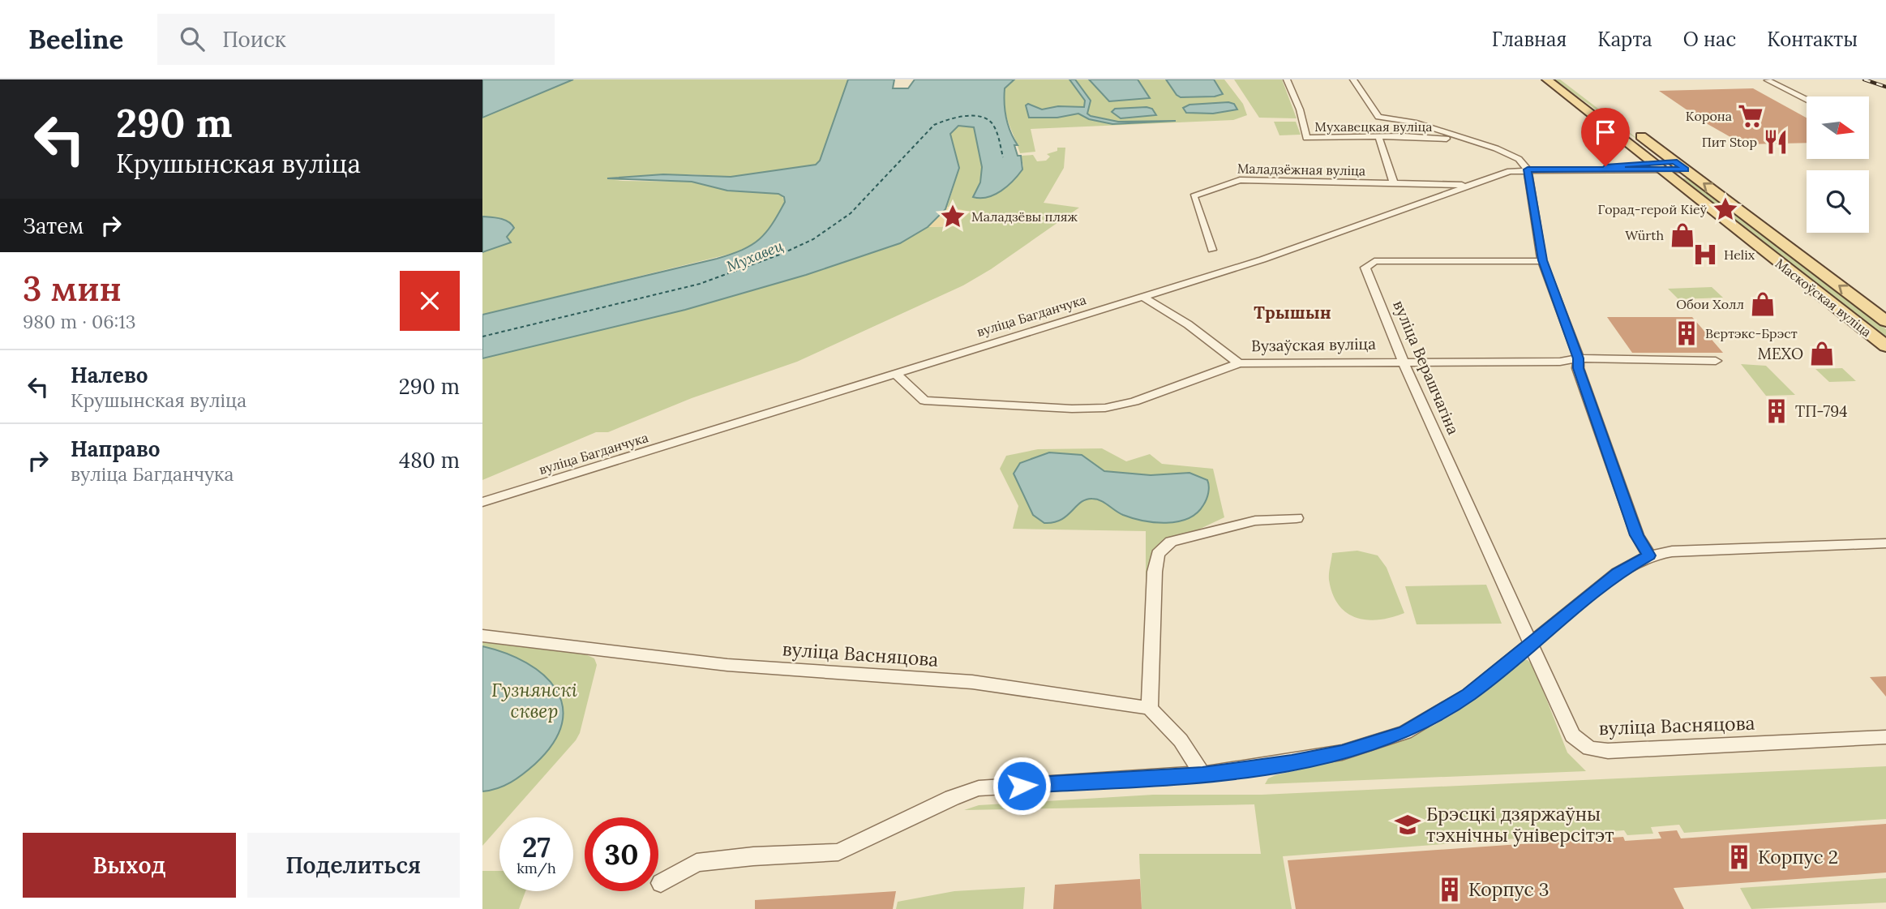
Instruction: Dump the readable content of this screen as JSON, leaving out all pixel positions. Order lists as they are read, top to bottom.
{
  "streets": {
    "main road": ["Маскоўская вуліца"],
    "street": [
      "Мухавецкая вуліца",
      "Маладзёжная вуліца",
      "вуліца Багданчука",
      "Вузаўская вуліца",
      "вуліца Верашчагіна",
      "вуліца Васняцова"
    ]
  },
  "crossings": [
    ["Маладзёжная вуліца", "вуліца Багданчука"],
    ["Маскоўская вуліца", "вуліца Багданчука"],
    ["вуліца Багданчука", "Вузаўская вуліца"],
    ["Вузаўская вуліца", "вуліца Верашчагіна"],
    ["вуліца Верашчагіна", "вуліца Васняцова"]
  ],
  "districts": ["Трышын"],
  "water": ["Мухавец"],
  "parks": ["Гузнянскі сквер"],
  "places": {
    "supermarket": ["Корона"],
    "restaurant": ["Пит Stop"],
    "place": ["Горад-герой Кіеў", "Маладзёвы пляж"],
    "shop": ["Würth", "Обои Холл", "MEXO"],
    "hospital": ["Helix"],
    "building": [
      "Вертэкс-Брэст",
      "ТП-794",
      "Корпус 2",
      "Корпус 3"
    ],
    "school or university": ["Брэсцкі дзяржаўны тэхнічны ўніверсітэт"]
  },
  "north": "right",
  "page": {
    "header": "Beeline",
    "search": "Поиск",
    "nav": [
      "Главная",
      "Карта",
      "О нас",
      "Контакты"
    ],
    "turn": ["290 m", "Крушынская вуліца"],
    "then": "Затем",
    "heading": ["3 мин", "980 m · 06:13"],
    "list": [
      {
        "name": "Налево",
        "note": "Крушынская вуліца",
        "value": "290 m"
      },
      {
        "name": "Направо",
        "note": "вуліца Багданчука",
        "value": "480 m"
      }
    ],
    "speed": "27 km/h",
    "limit": "30",
    "buttons": ["Выход", "Поделиться"]
  }
}
